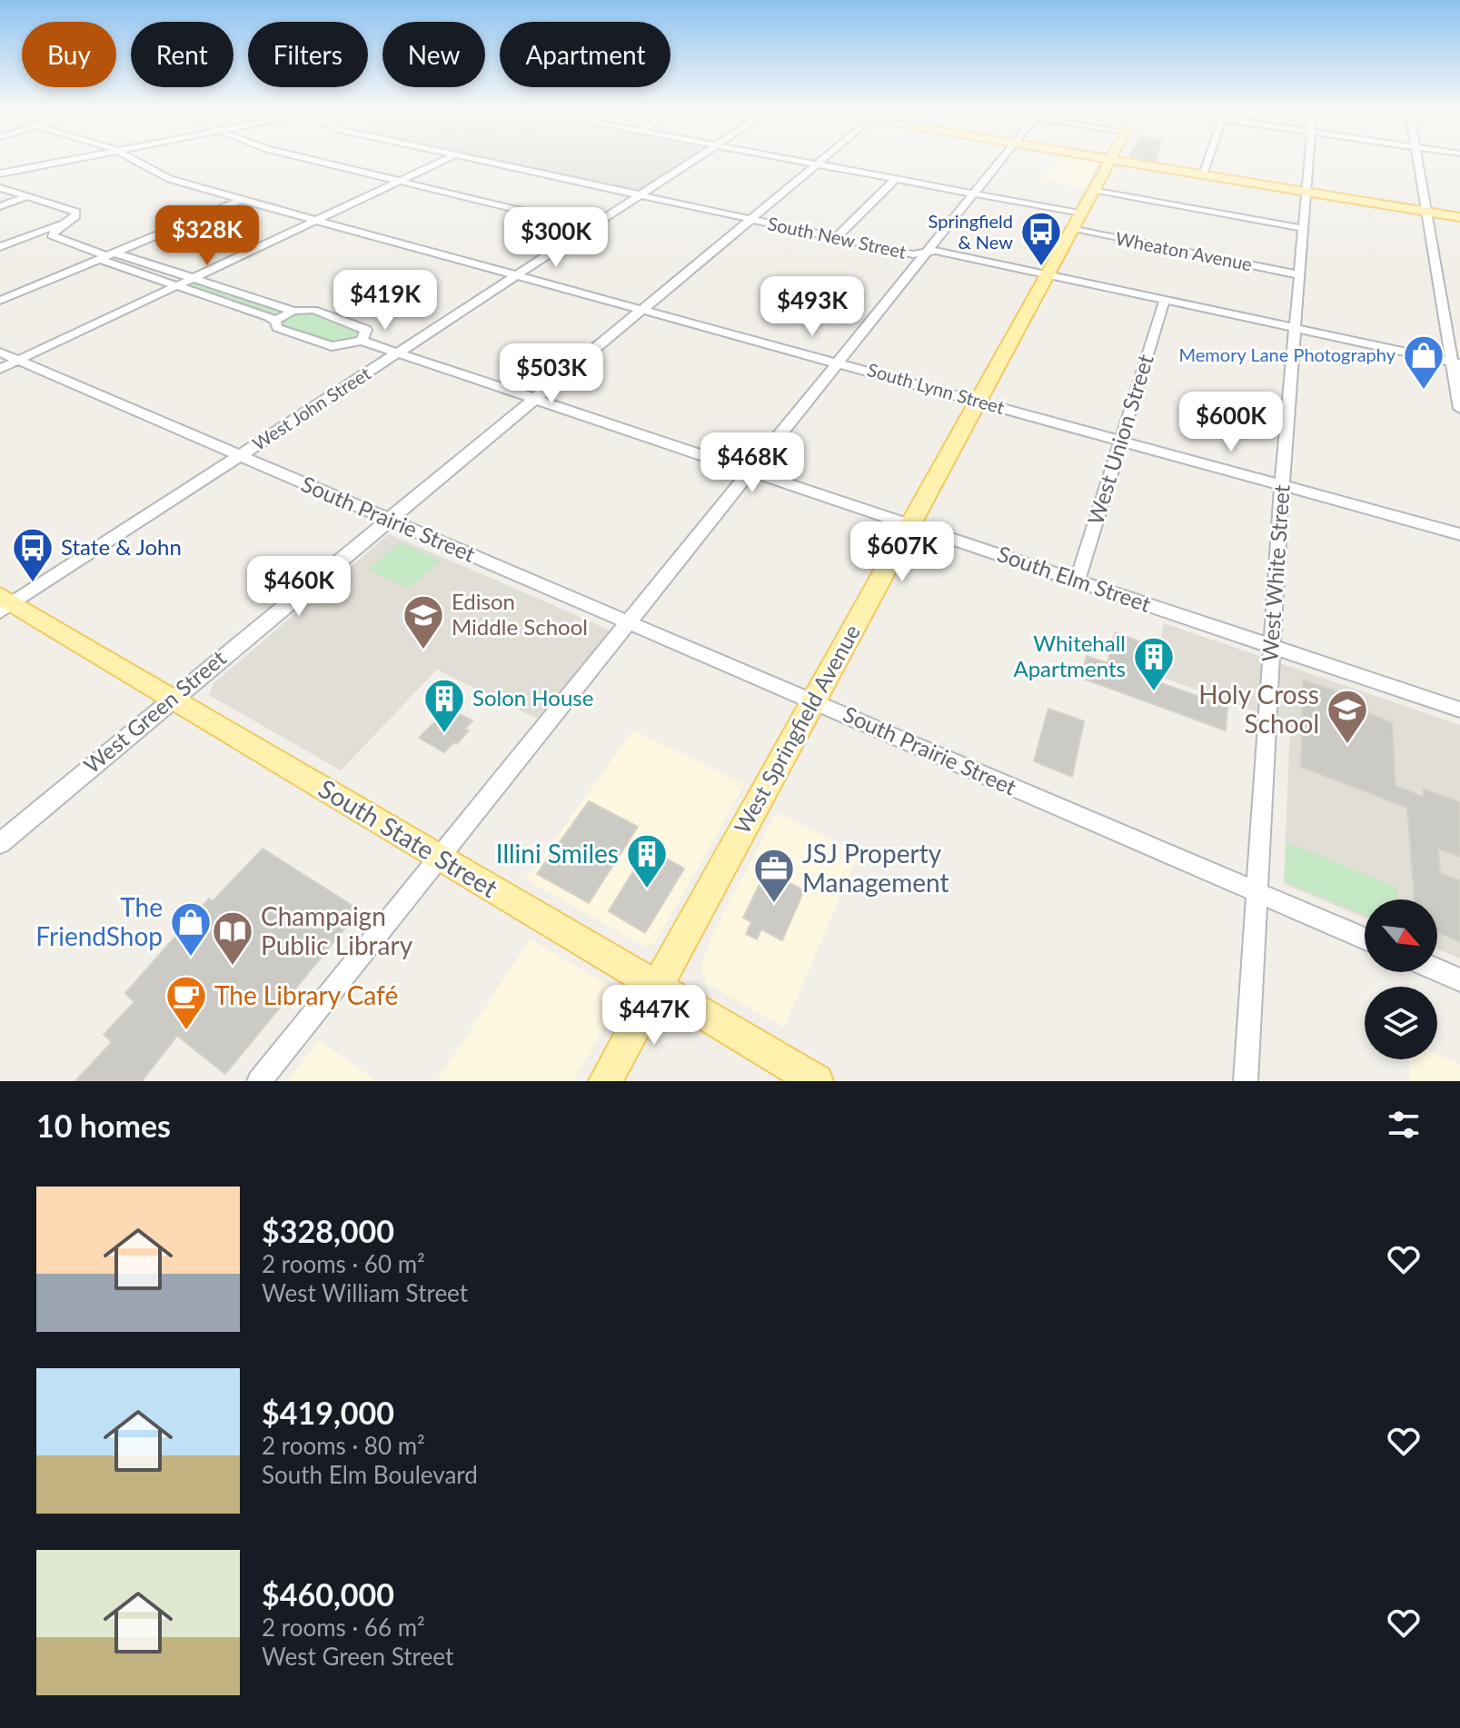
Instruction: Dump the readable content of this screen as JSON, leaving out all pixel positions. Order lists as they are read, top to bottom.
{
  "streets": {
    "main road": ["West Springfield Avenue", "South State Street"],
    "street": [
      "South New Street",
      "Wheaton Avenue",
      "South Lynn Street",
      "West John Street",
      "West Union Street",
      "South Prairie Street",
      "West White Street",
      "South Elm Street",
      "West Green Street"
    ]
  },
  "crossings": [
    ["South New Street", "West John Street"],
    ["South New Street", "West Union Street"],
    ["South New Street", "West White Street"],
    ["South New Street", "West Green Street"],
    ["South New Street", "West Springfield Avenue"],
    ["Wheaton Avenue", "West White Street"],
    ["Wheaton Avenue", "West Green Street"],
    ["Wheaton Avenue", "West Springfield Avenue"],
    ["South Lynn Street", "West John Street"],
    ["South Lynn Street", "West Union Street"],
    ["South Lynn Street", "West White Street"],
    ["South Lynn Street", "West Green Street"],
    ["South Lynn Street", "West Springfield Avenue"],
    ["West John Street", "South Prairie Street"],
    ["West John Street", "South Elm Street"],
    ["West John Street", "South State Street"],
    ["West Union Street", "South Elm Street"],
    ["South Prairie Street", "West White Street"],
    ["South Prairie Street", "West Green Street"],
    ["South Prairie Street", "West Springfield Avenue"],
    ["West White Street", "South Elm Street"],
    ["South Elm Street", "West Green Street"],
    ["South Elm Street", "West Springfield Avenue"],
    ["West Green Street", "South State Street"],
    ["West Springfield Avenue", "South State Street"]
  ],
  "places": {
    "bus stop": ["Springfield & New", "State & John"],
    "shop": ["Memory Lane Photography", "The FriendShop"],
    "school or university": ["Edison Middle School", "Holy Cross School"],
    "building": ["Whitehall Apartments", "Solon House", "Illini Smiles"],
    "office": ["JSJ Property Management"],
    "library": ["Champaign Public Library"],
    "cafe": ["The Library Café"]
  },
  "north": "bottom right",
  "page": {
    "chip": [
      "Buy",
      "Rent",
      "Filters",
      "New",
      "Apartment"
    ],
    "price": [
      "$328K",
      "$300K",
      "$419K",
      "$493K",
      "$503K",
      "$600K",
      "$468K",
      "$607K",
      "$460K",
      "$447K"
    ],
    "heading": "10 homes",
    "list": [
      {
        "name": "$328,000",
        "note": "2 rooms · 60 m² · West William Street"
      },
      {
        "name": "$419,000",
        "note": "2 rooms · 80 m² · South Elm Boulevard"
      },
      {
        "name": "$460,000",
        "note": "2 rooms · 66 m² · West Green Street"
      }
    ]
  }
}
